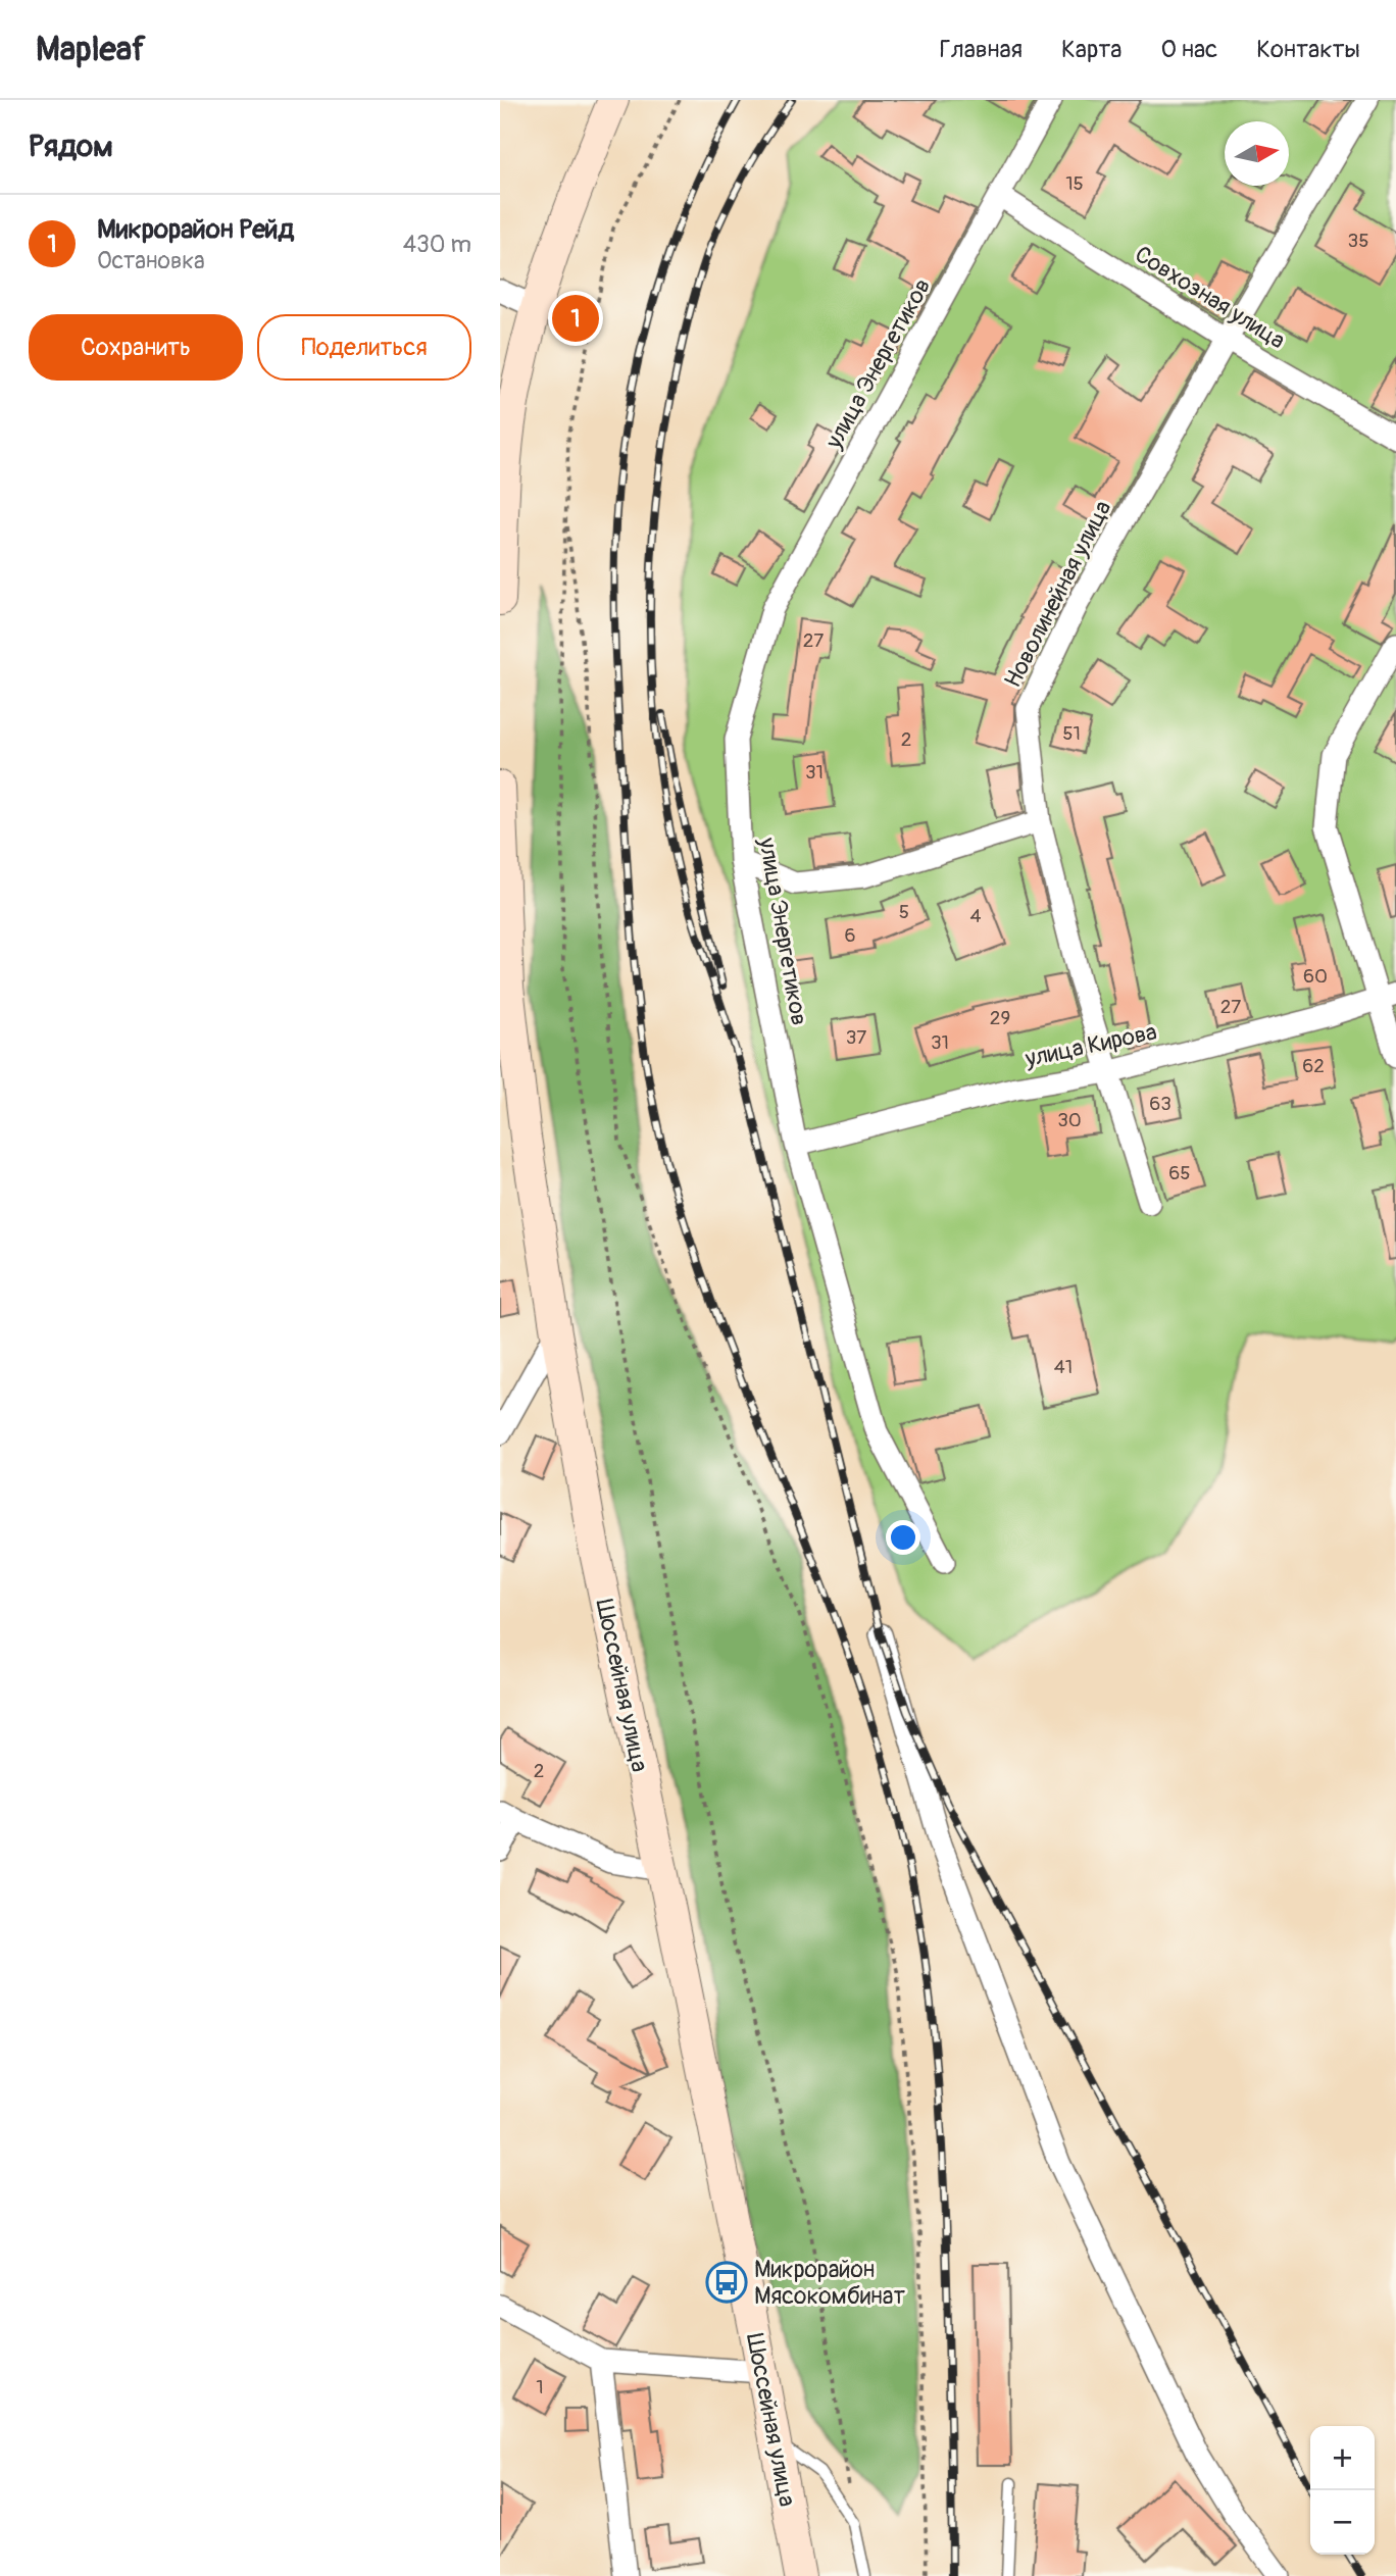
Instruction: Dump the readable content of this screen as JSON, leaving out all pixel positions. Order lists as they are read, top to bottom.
{
  "streets": {
    "main road": ["Шоссейная улица"],
    "street": [
      "Совхозная улица",
      "улица Энергетиков",
      "Новолинейная улица",
      "улица Кирова"
    ]
  },
  "crossings": [
    ["Совхозная улица", "улица Энергетиков"],
    ["Совхозная улица", "Новолинейная улица"],
    ["улица Энергетиков", "улица Кирова"],
    ["Новолинейная улица", "улица Кирова"]
  ],
  "places": {
    "bus stop": ["Микрорайон Мясокомбинат"]
  },
  "house_numbers": [
    "15",
    "35",
    "27",
    "51",
    "2",
    "31",
    "5",
    "4",
    "6",
    "60",
    "27",
    "29",
    "37",
    "31",
    "62",
    "63",
    "30",
    "65",
    "41",
    "2",
    "1"
  ],
  "north": "right",
  "page": {
    "header": "Mapleaf",
    "nav": [
      "Главная",
      "Карта",
      "О нас",
      "Контакты"
    ],
    "heading": "Рядом",
    "list": [
      {
        "mark": "1",
        "name": "Микрорайон Рейд",
        "note": "Остановка",
        "value": "430 m"
      }
    ],
    "pins": "1",
    "buttons": ["Сохранить", "Поделиться"],
    "map_buttons": ["+", "−"]
  }
}
